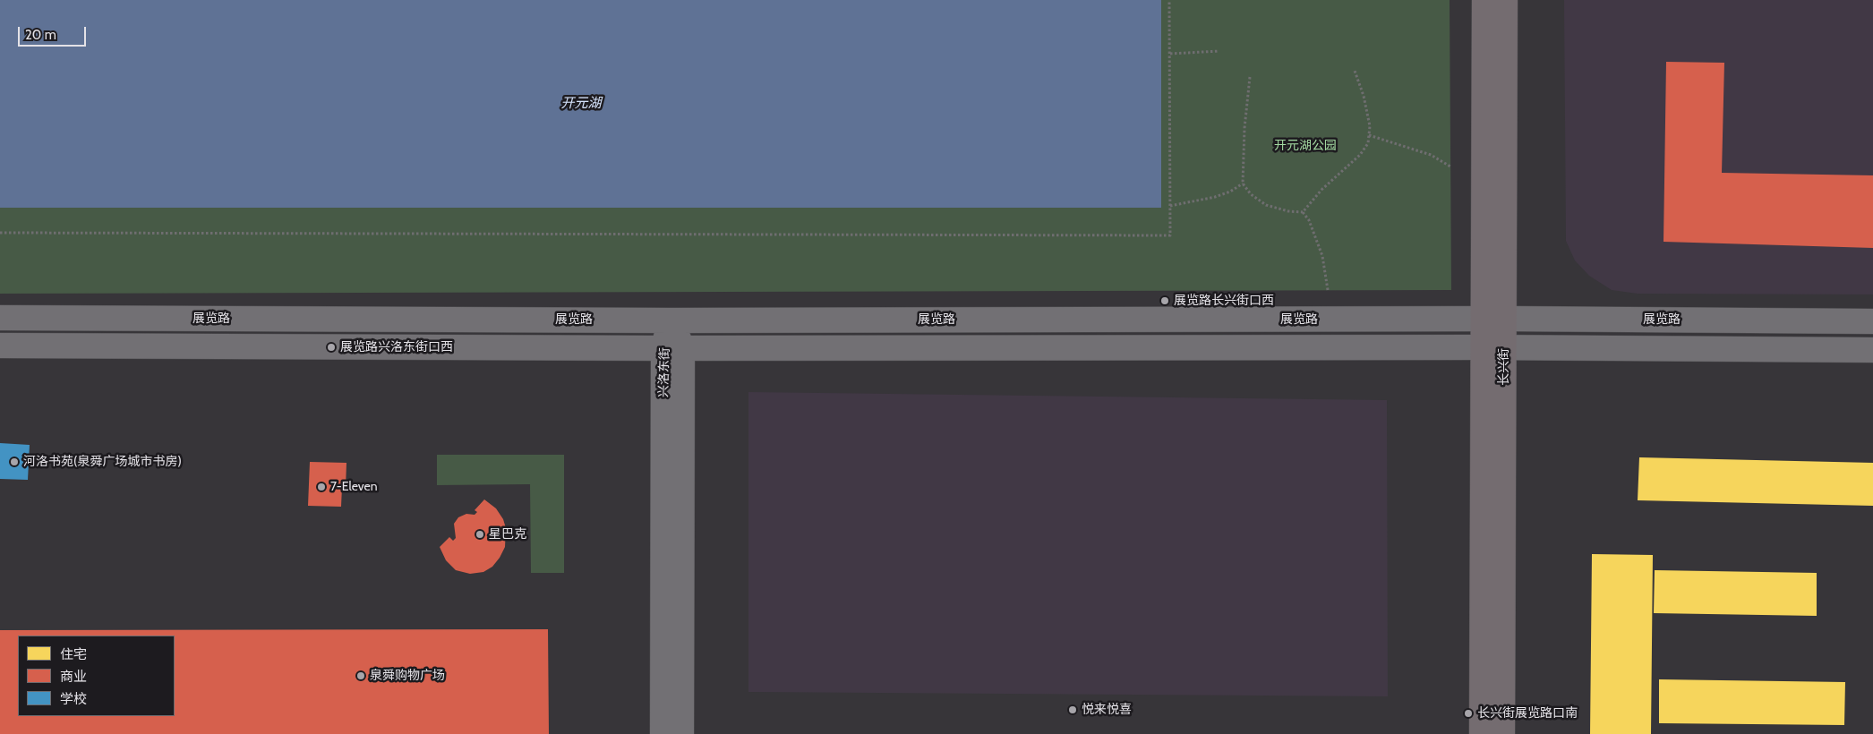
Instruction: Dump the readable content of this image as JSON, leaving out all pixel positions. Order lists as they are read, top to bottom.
{
  "streets": {
    "main road": ["长兴街"],
    "street": ["展览路", "兴洛东街"]
  },
  "crossings": [
    ["展览路", "长兴街"],
    ["展览路", "兴洛东街"]
  ],
  "water": ["开元湖"],
  "parks": ["开元湖公园"],
  "places": [
    "展览路长兴街口西",
    "展览路兴洛东街口西",
    "河洛书苑(泉舜广场城市书房)",
    "7-Eleven",
    "星巴克",
    "泉舜购物广场",
    "悦来悦喜",
    "长兴街展览路口南"
  ],
  "legend": ["住宅", "商业", "学校"],
  "scale_bar": "20 m"
}
